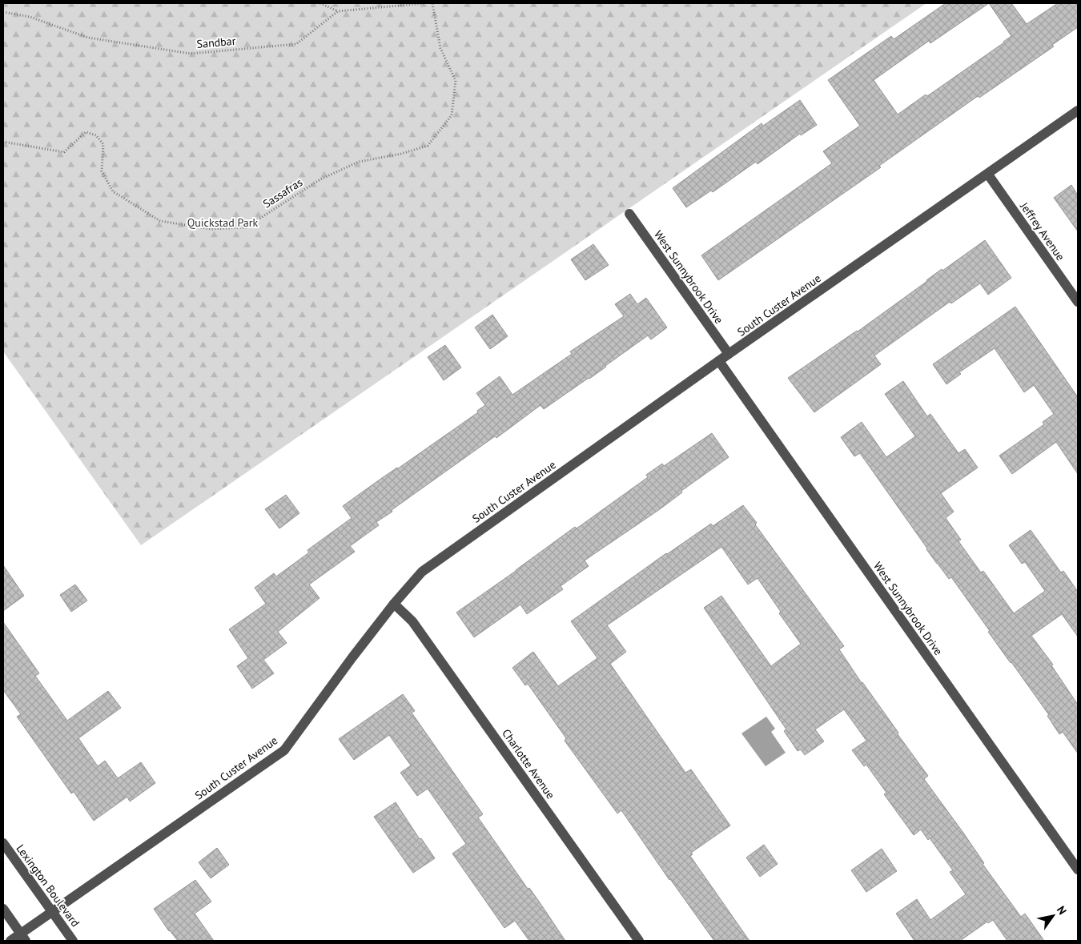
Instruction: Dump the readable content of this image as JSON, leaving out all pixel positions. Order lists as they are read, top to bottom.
{
  "streets": {
    "street": [
      "Jeffrey Avenue",
      "West Sunnybrook Drive",
      "South Custer Avenue",
      "Charlotte Avenue",
      "Lexington Boulevard"
    ],
    "path": ["Sandbar", "Sassafras"]
  },
  "crossings": [
    ["Jeffrey Avenue", "South Custer Avenue"],
    ["West Sunnybrook Drive", "South Custer Avenue"],
    ["South Custer Avenue", "Charlotte Avenue"],
    ["South Custer Avenue", "Lexington Boulevard"]
  ],
  "parks": ["Quickstad Park"],
  "north": "top right"
}
